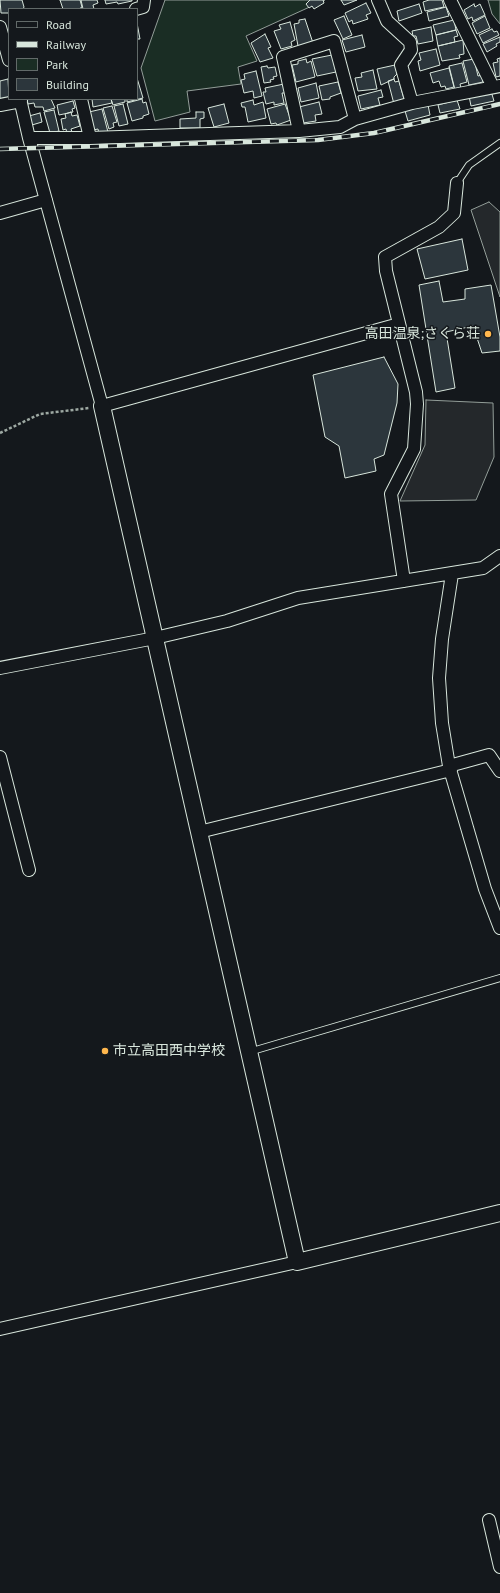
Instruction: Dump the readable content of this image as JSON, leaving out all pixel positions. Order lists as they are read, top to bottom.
{
  "places": ["高田温泉;さくら荘", "市立高田西中学校"],
  "legend": [
    "Road",
    "Railway",
    "Park",
    "Building"
  ]
}
